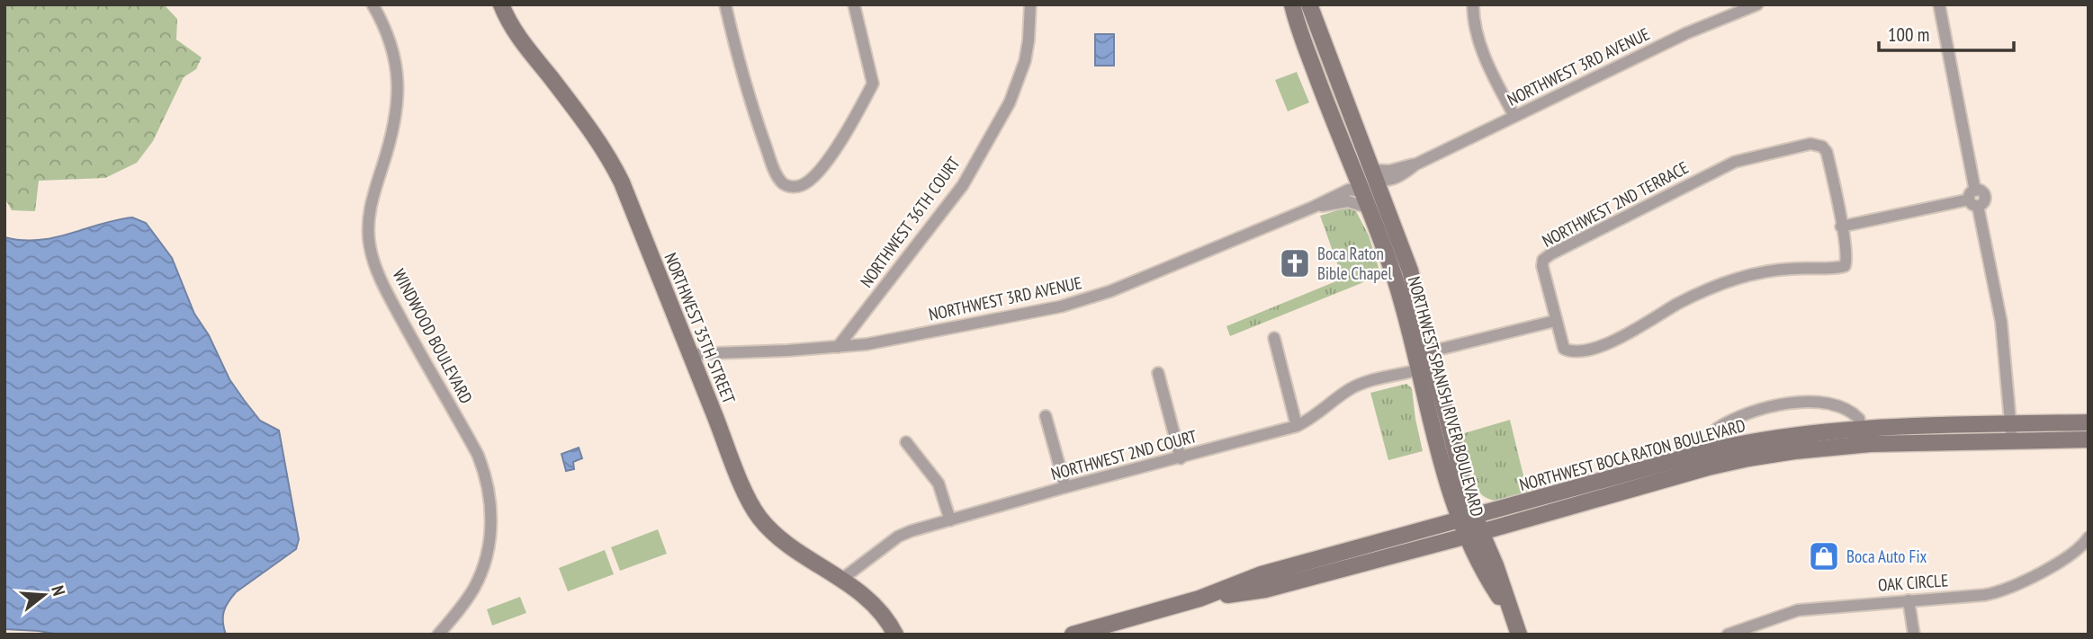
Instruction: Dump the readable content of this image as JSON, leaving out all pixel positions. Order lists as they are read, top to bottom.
{
  "streets": {
    "street": [
      "NORTHWEST 3RD AVENUE",
      "NORTHWEST 2ND TERRACE",
      "NORTHWEST 36TH COURT",
      "NORTHWEST 35TH STREET",
      "WINDWOOD BOULEVARD",
      "NORTHWEST SPANISH RIVER BOULEVARD",
      "NORTHWEST 2ND COURT",
      "NORTHWEST BOCA RATON BOULEVARD",
      "OAK CIRCLE"
    ]
  },
  "crossings": [
    ["NORTHWEST 3RD AVENUE", "NORTHWEST 36TH COURT"],
    ["NORTHWEST 3RD AVENUE", "NORTHWEST 35TH STREET"],
    ["NORTHWEST 3RD AVENUE", "NORTHWEST SPANISH RIVER BOULEVARD"],
    ["NORTHWEST 35TH STREET", "NORTHWEST 2ND COURT"],
    ["NORTHWEST SPANISH RIVER BOULEVARD", "NORTHWEST 2ND COURT"],
    ["NORTHWEST SPANISH RIVER BOULEVARD", "NORTHWEST BOCA RATON BOULEVARD"]
  ],
  "places": {
    "church": ["Boca Raton Bible Chapel"],
    "shop": ["Boca Auto Fix"]
  },
  "scale_bar": "100 m",
  "north": "right"
}
